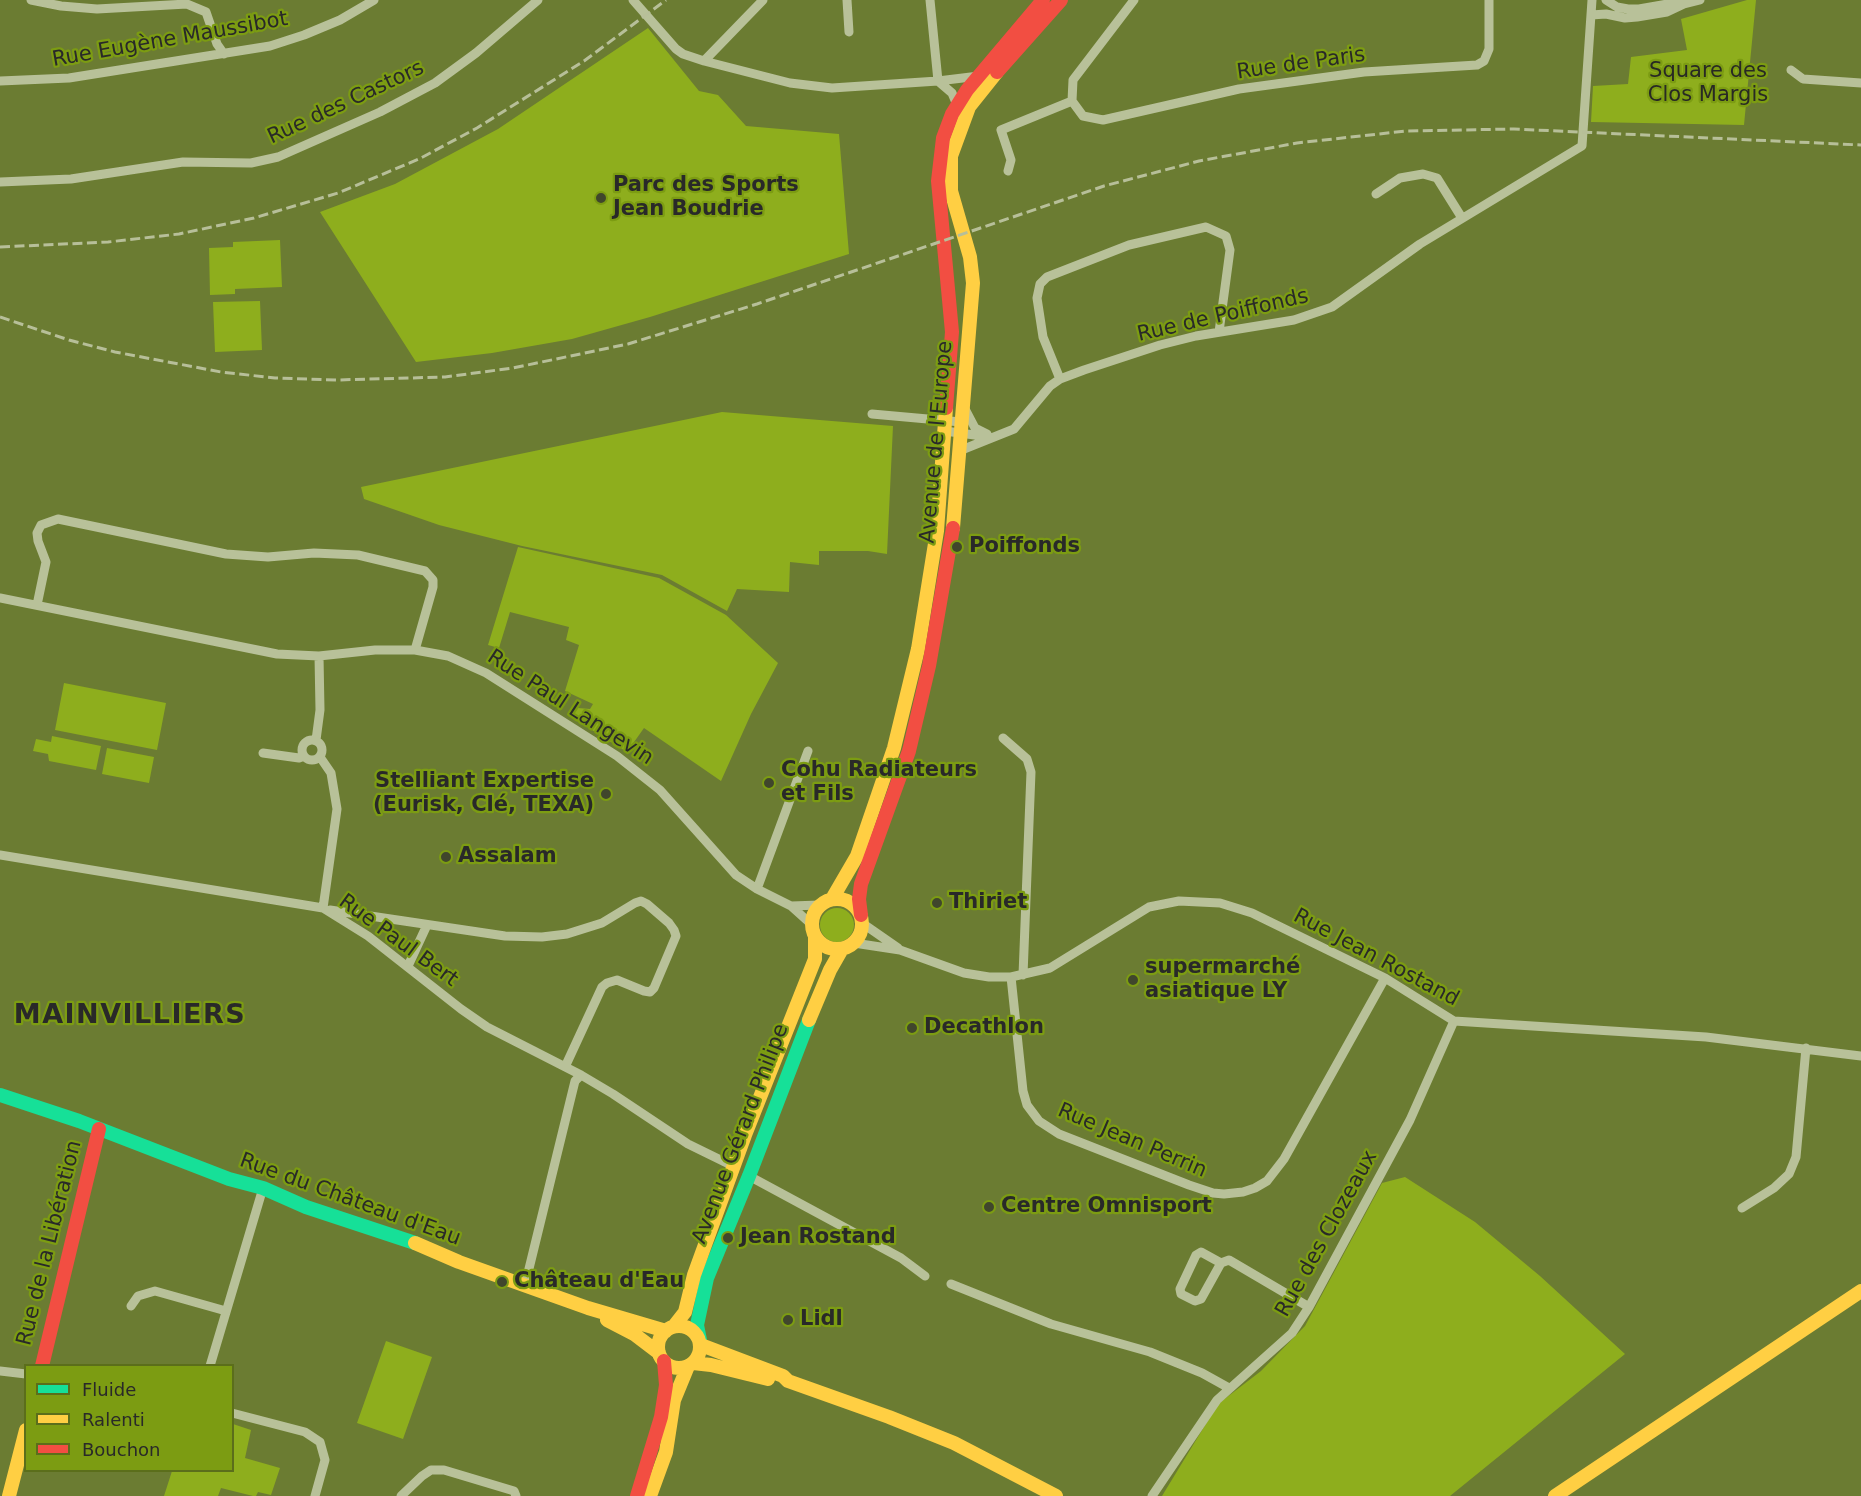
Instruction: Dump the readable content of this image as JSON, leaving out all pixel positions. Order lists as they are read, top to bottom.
{
  "streets": {
    "main road": [
      "Avenue de l'Europe",
      "Avenue Gérard Philipe",
      "Rue du Château d'Eau",
      "Rue de la Libération"
    ],
    "street": [
      "Rue Eugène Maussibot",
      "Rue de Paris",
      "Rue des Castors",
      "Rue de Poiffonds",
      "Rue Paul Langevin",
      "Rue Paul Bert",
      "Rue Jean Rostand",
      "Rue Jean Perrin",
      "Rue des Clozeaux"
    ]
  },
  "crossings": [
    ["Rue de Poiffonds", "Avenue de l'Europe"],
    ["Avenue de l'Europe", "Rue Paul Langevin"],
    ["Avenue de l'Europe", "Rue Jean Rostand"],
    ["Avenue de l'Europe", "Avenue Gérard Philipe"],
    ["Rue Paul Langevin", "Rue Jean Rostand"],
    ["Rue Paul Langevin", "Avenue Gérard Philipe"],
    ["Rue Paul Bert", "Avenue Gérard Philipe"],
    ["Rue Jean Rostand", "Avenue Gérard Philipe"],
    ["Rue Jean Rostand", "Rue Jean Perrin"],
    ["Rue Jean Rostand", "Rue des Clozeaux"],
    ["Avenue Gérard Philipe", "Rue du Château d'Eau"],
    ["Rue du Château d'Eau", "Rue de la Libération"]
  ],
  "districts": ["MAINVILLIERS"],
  "parks": ["Square des Clos Margis"],
  "places": [
    "Parc des Sports Jean Boudrie",
    "Poiffonds",
    "Cohu Radiateurs et Fils",
    "Stelliant Expertise (Eurisk, Clé, TEXA)",
    "Assalam",
    "Thiriet",
    "supermarché asiatique LY",
    "Decathlon",
    "Centre Omnisport",
    "Jean Rostand",
    "Château d'Eau",
    "Lidl"
  ],
  "legend": ["Fluide", "Ralenti", "Bouchon"]
}
